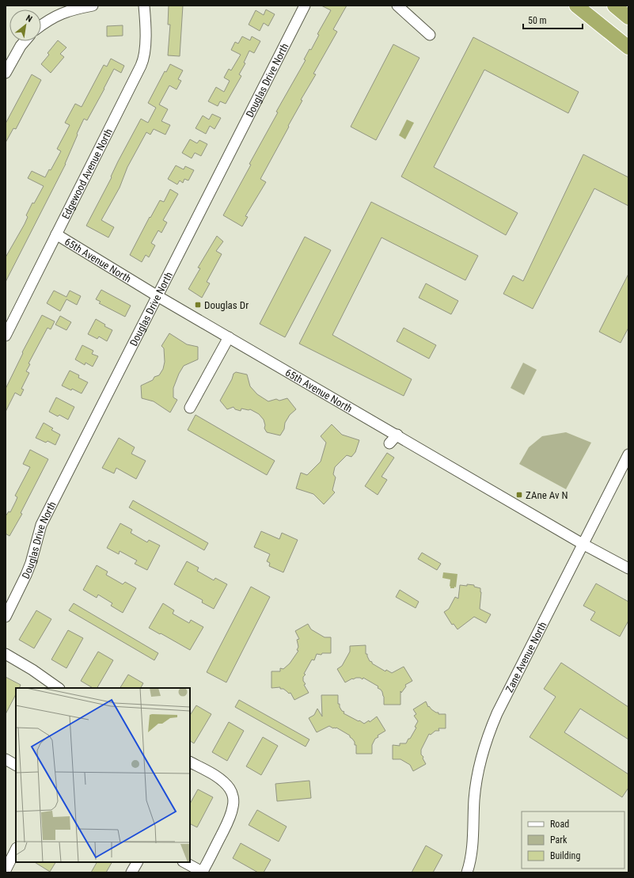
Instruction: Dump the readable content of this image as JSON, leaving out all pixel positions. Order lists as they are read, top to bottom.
{
  "streets": {
    "street": [
      "Douglas Drive North",
      "Edgewood Avenue North",
      "65th Avenue North",
      "Zane Avenue North"
    ]
  },
  "crossings": [
    ["Douglas Drive North", "65th Avenue North"],
    ["Edgewood Avenue North", "65th Avenue North"],
    ["65th Avenue North", "Zane Avenue North"]
  ],
  "places": {
    "transit": ["Douglas Dr", "ZAne Av N"]
  },
  "legend": ["Road", "Park", "Building"],
  "scale_bar": "50 m",
  "north": "top right"
}
